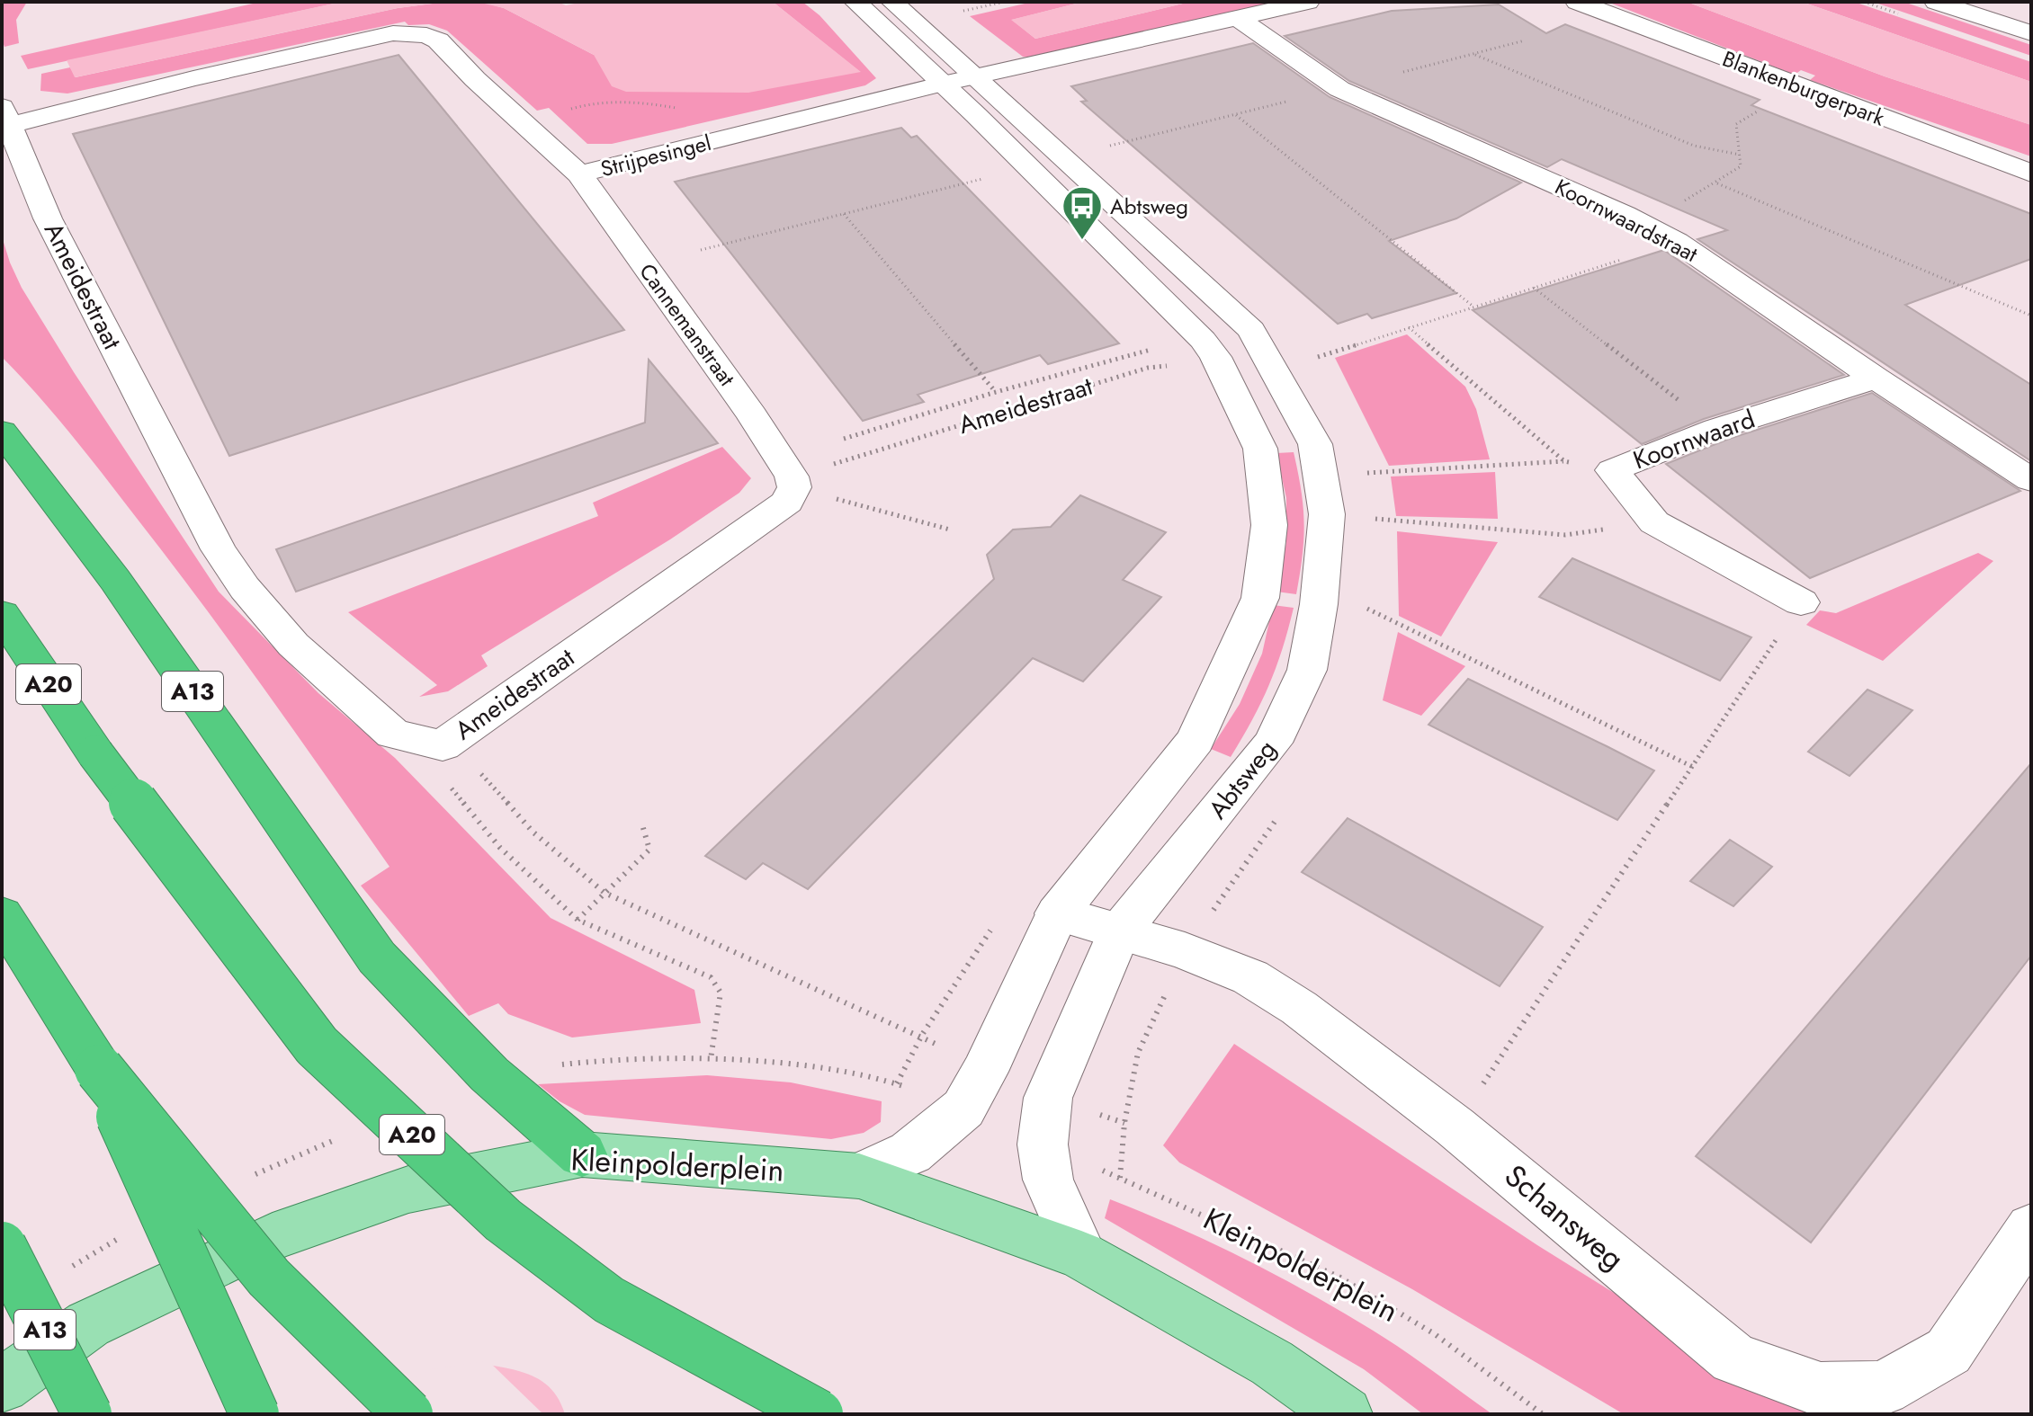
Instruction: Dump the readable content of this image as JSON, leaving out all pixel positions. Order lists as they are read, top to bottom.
{
  "streets": {
    "highway": ["A20", "A13"],
    "main road": ["Kleinpolderplein"],
    "street": [
      "Blankenburgerpark",
      "Strijpesingel",
      "Koornwaardstraat",
      "Ameidestraat",
      "Cannemanstraat",
      "Koornwaard",
      "Abtsweg",
      "Schansweg"
    ]
  },
  "crossings": [
    ["Strijpesingel", "Koornwaardstraat"],
    ["Strijpesingel", "Ameidestraat"],
    ["Strijpesingel", "Cannemanstraat"],
    ["Strijpesingel", "Abtsweg"],
    ["Koornwaardstraat", "Koornwaard"],
    ["Ameidestraat", "Cannemanstraat"],
    ["A13", "Kleinpolderplein"],
    ["Abtsweg", "Kleinpolderplein"],
    ["Abtsweg", "Schansweg"]
  ],
  "places": {
    "bus stop": ["Abtsweg"]
  }
}
